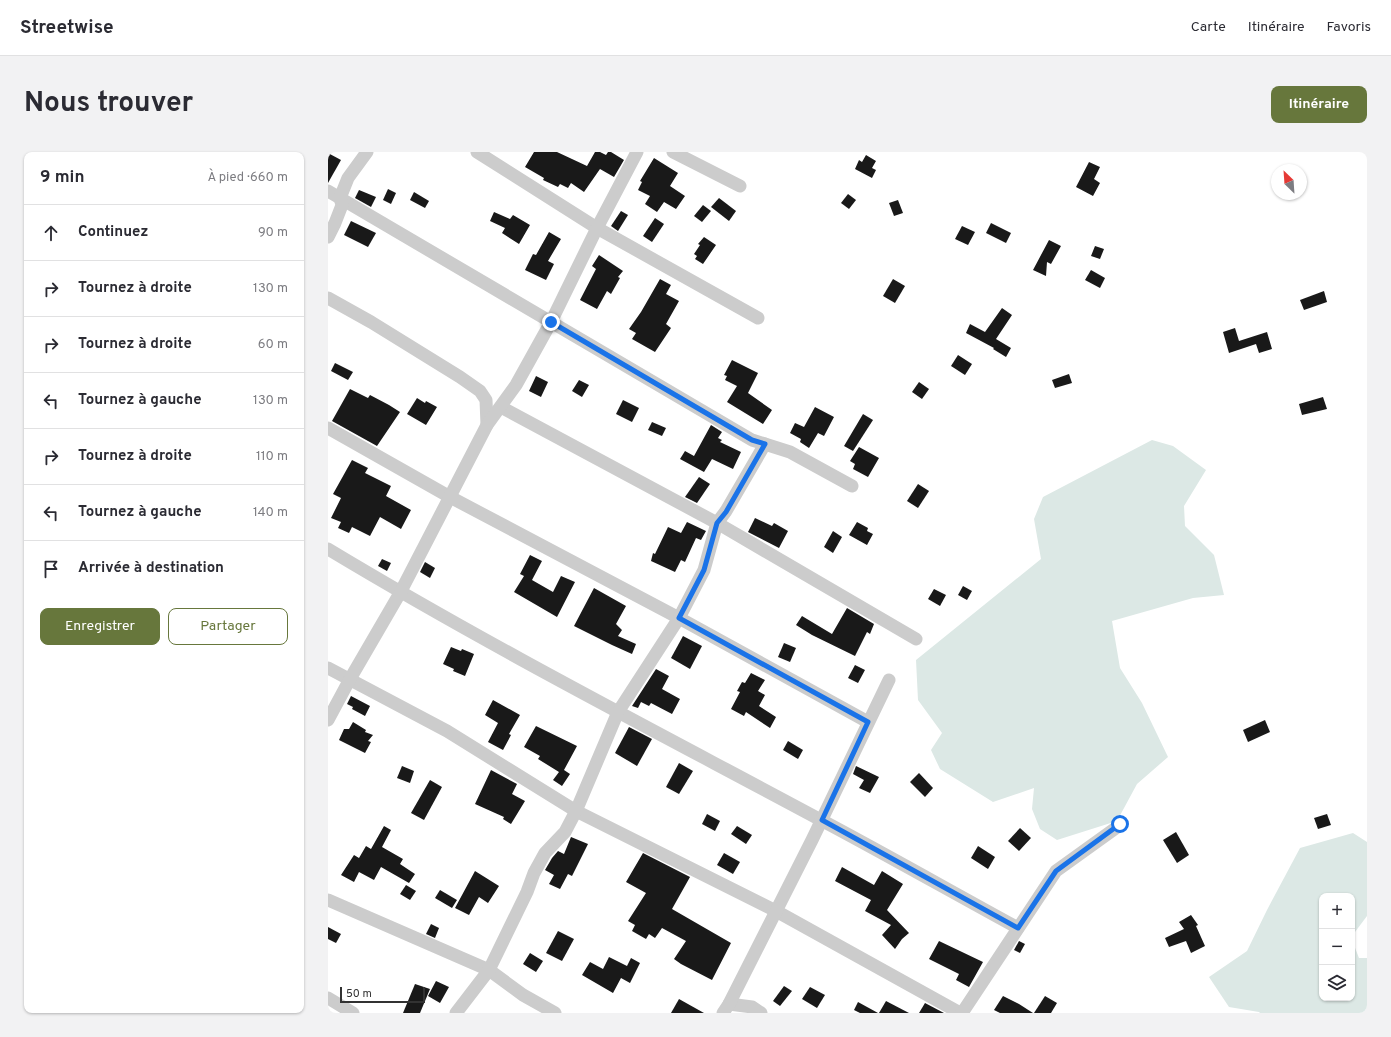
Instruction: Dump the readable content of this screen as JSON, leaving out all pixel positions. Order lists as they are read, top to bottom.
{
  "scale_bar": "50 m",
  "north": "top left",
  "page": {
    "header": "Streetwise",
    "nav": ["Carte", "Itinéraire", "Favoris"],
    "title": "Nous trouver",
    "buttons": [
      "Itinéraire",
      ["Enregistrer", "Partager"]
    ],
    "heading": ["9 min", "À pied · 660 m"],
    "list": [
      ["Continuez", "90 m"],
      ["Tournez à droite", "130 m"],
      ["Tournez à droite", "60 m"],
      ["Tournez à gauche", "130 m"],
      ["Tournez à droite", "110 m"],
      ["Tournez à gauche", "140 m"],
      "Arrivée à destination"
    ],
    "map_buttons": ["+", "−"],
    "scale": "50 m"
  }
}
